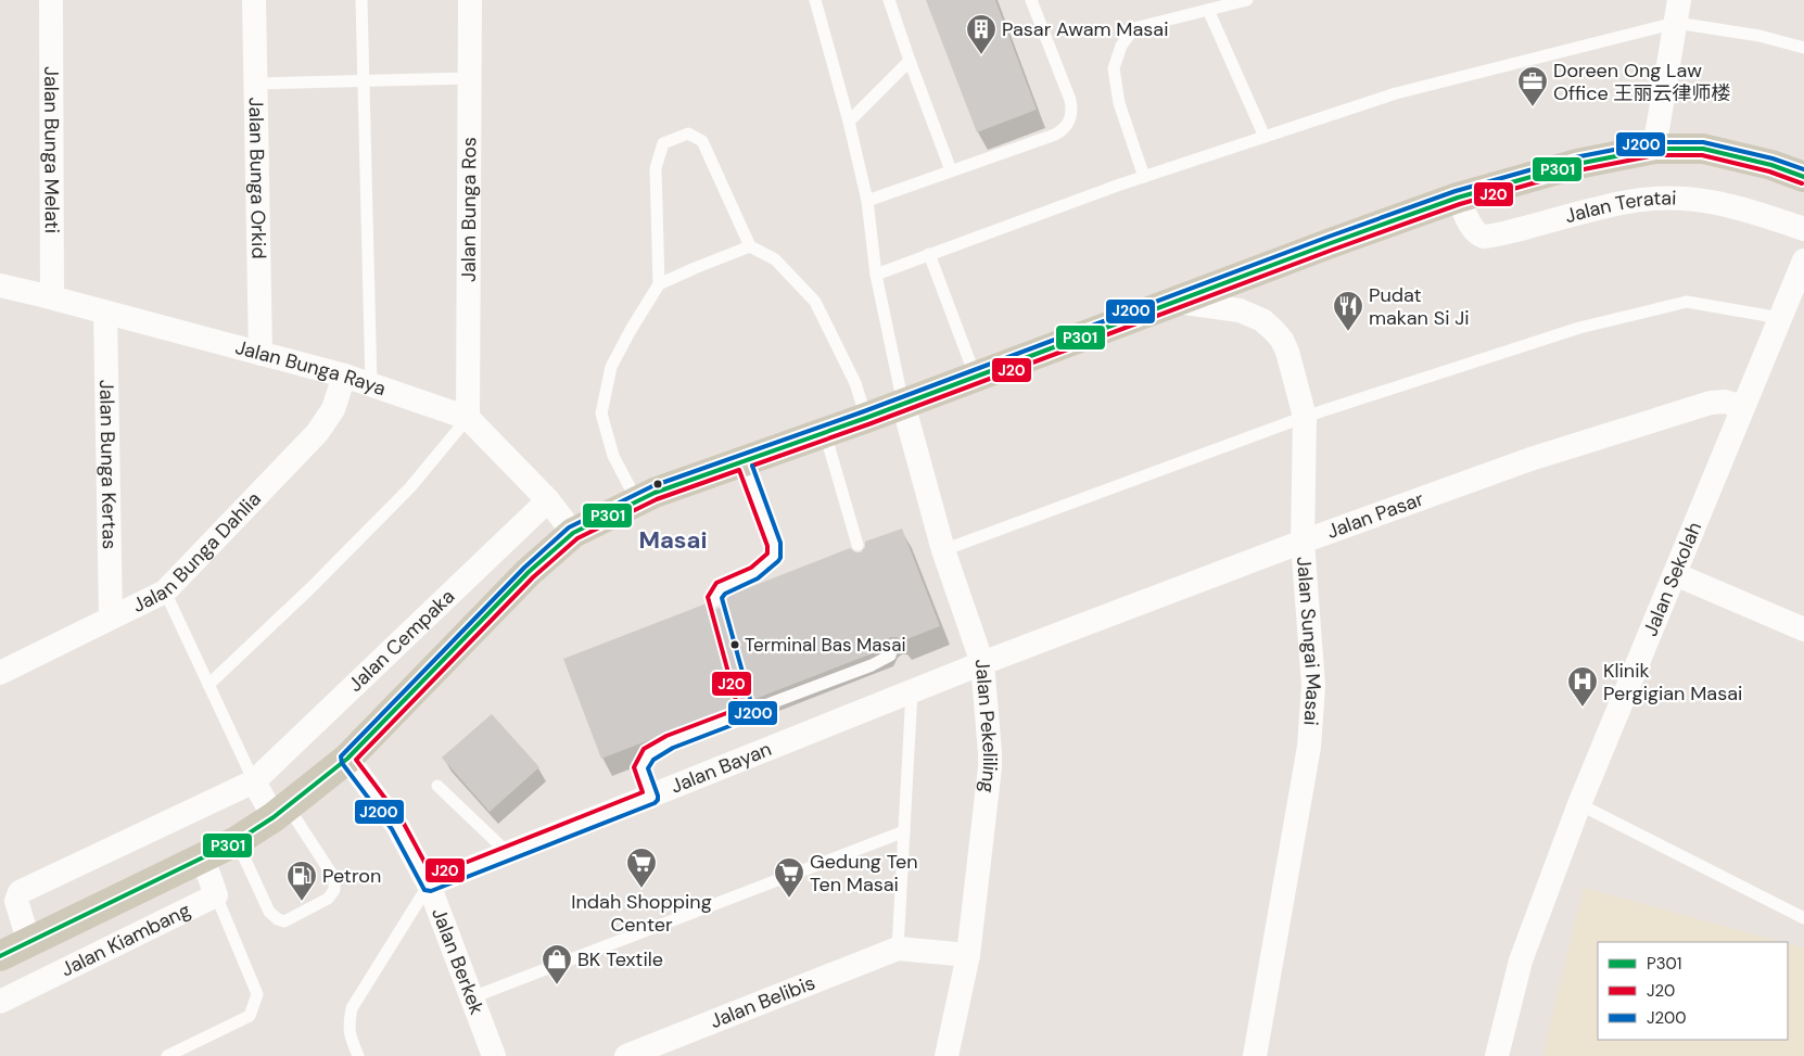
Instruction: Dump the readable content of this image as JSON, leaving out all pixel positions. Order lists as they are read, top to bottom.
{
  "streets": {
    "street": [
      "Jalan Bunga Melati",
      "Jalan Bunga Orkid",
      "Jalan Bunga Ros",
      "Jalan Teratai",
      "Jalan Bunga Raya",
      "Jalan Bunga Kertas",
      "Jalan Pasar",
      "Jalan Bunga Dahlia",
      "Jalan Sekolah",
      "Jalan Sungai Masai",
      "Jalan Cempaka",
      "Jalan Pekeliling",
      "Jalan Bayan",
      "Jalan Kiambang",
      "Jalan Berkek",
      "Jalan Belibis"
    ]
  },
  "crossings": [
    ["Jalan Bunga Melati", "Jalan Bunga Raya"],
    ["Jalan Bunga Orkid", "Jalan Bunga Raya"],
    ["Jalan Bunga Ros", "Jalan Bunga Raya"],
    ["Jalan Bunga Raya", "Jalan Bunga Kertas"],
    ["Jalan Bunga Raya", "Jalan Bunga Dahlia"],
    ["Jalan Bunga Raya", "Jalan Cempaka"],
    ["Jalan Bunga Kertas", "Jalan Bunga Dahlia"],
    ["Jalan Pasar", "Jalan Sekolah"],
    ["Jalan Pasar", "Jalan Sungai Masai"],
    ["Jalan Pasar", "Jalan Pekeliling"],
    ["Jalan Pasar", "Jalan Bayan"],
    ["Jalan Pekeliling", "Jalan Bayan"],
    ["Jalan Pekeliling", "Jalan Belibis"],
    ["Jalan Bayan", "Jalan Berkek"]
  ],
  "districts": ["Masai"],
  "places": {
    "building": ["Pasar Awam Masai"],
    "office": ["Doreen Ong Law Office 王丽云律师楼"],
    "restaurant": ["Pudat makan Si Ji"],
    "other": ["Terminal Bas Masai"],
    "hospital": ["Klinik Pergigian Masai"],
    "supermarket": ["Indah Shopping Center", "Gedung Ten Ten Masai"],
    "fuel station": ["Petron"],
    "shop": ["BK Textile"]
  },
  "lines": ["transit line J200", "transit line P301", "transit line J20"],
  "legend": ["P301", "J20", "J200"]
}
